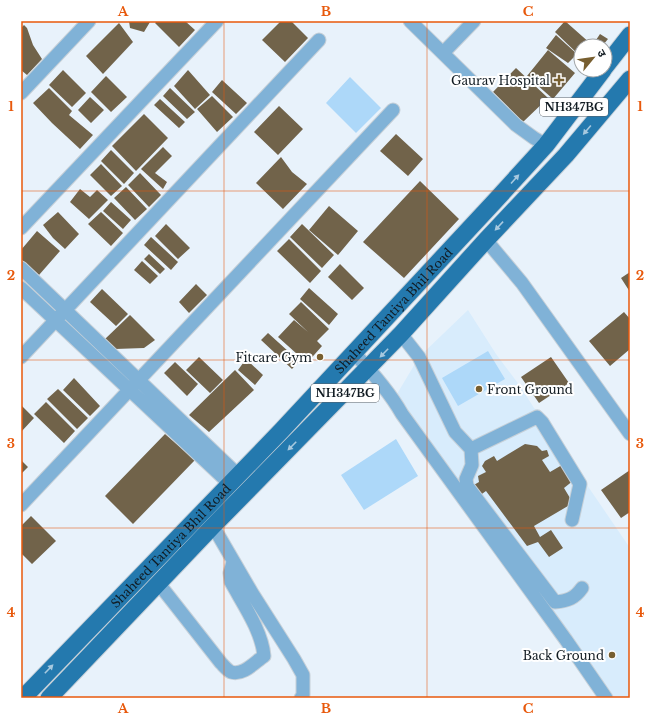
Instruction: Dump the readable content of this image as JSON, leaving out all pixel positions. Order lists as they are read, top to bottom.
{
  "streets": {
    "main road": ["NH347BG", "Shaheed Tantiya Bhil Road"]
  },
  "places": {
    "health": ["Gaurav Hospital"],
    "other": ["Fitcare Gym", "Front Ground", "Back Ground"]
  },
  "north": "top right",
  "grid": {
    "columns": ["A", "B", "C"],
    "rows": [
      "1",
      "2",
      "3",
      "4"
    ]
  }
}
